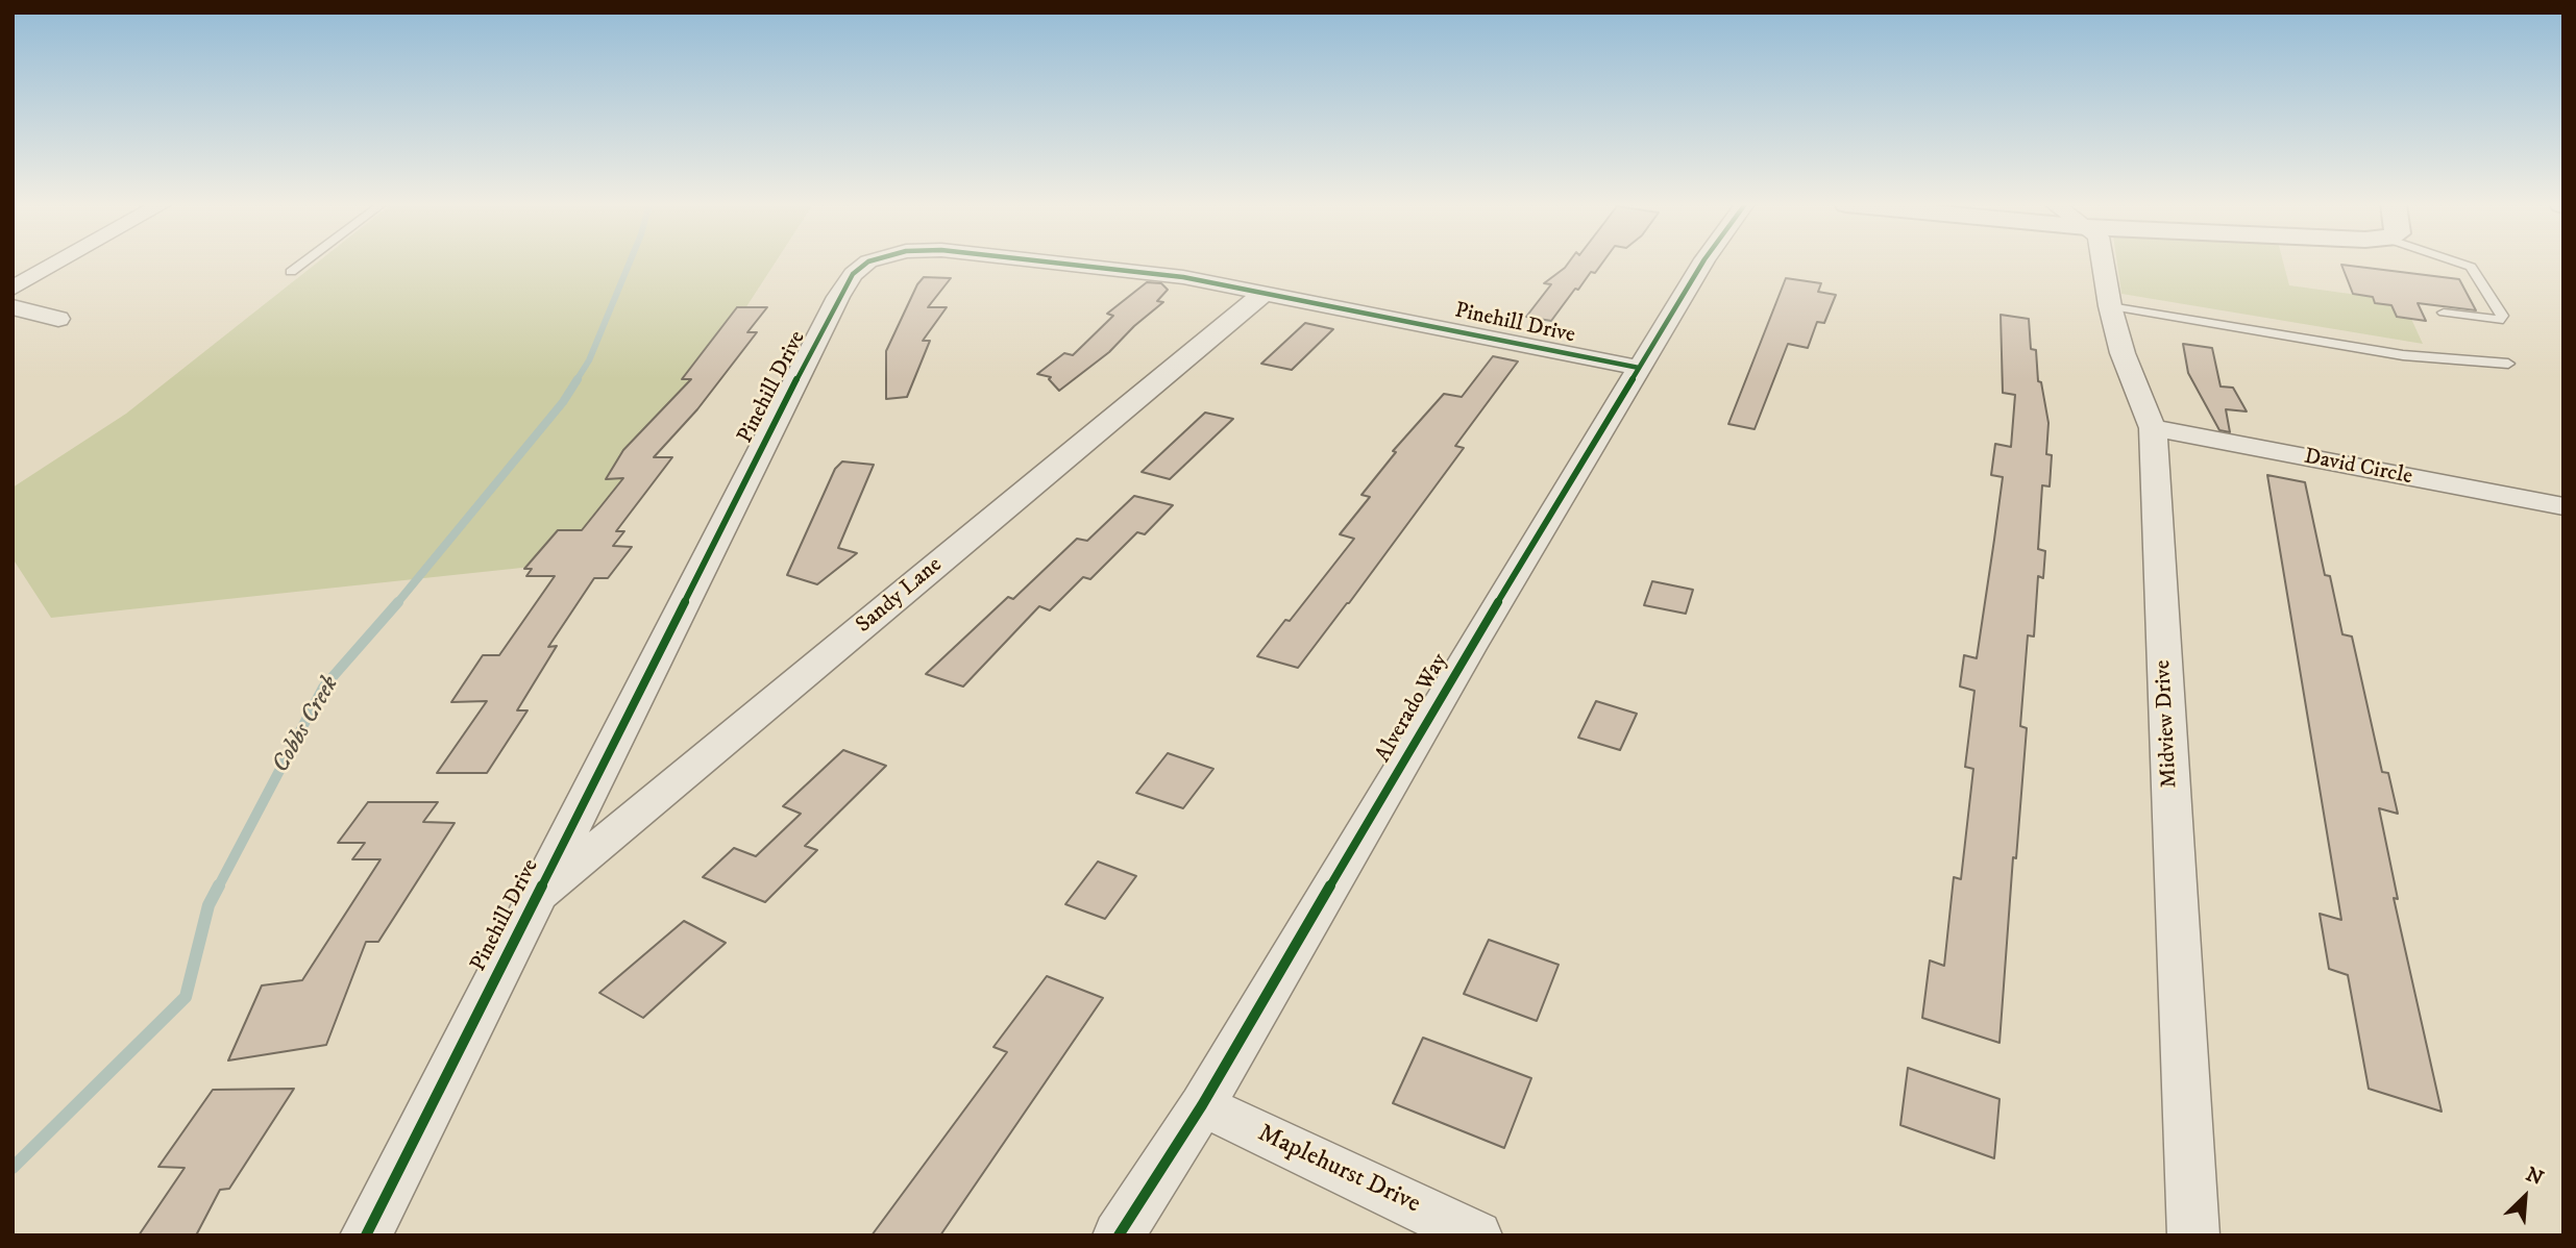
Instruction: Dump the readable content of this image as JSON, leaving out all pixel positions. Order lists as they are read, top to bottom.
{
  "streets": {
    "street": [
      "Pinehill Drive",
      "David Circle",
      "Sandy Lane",
      "Alverado Way",
      "Midview Drive",
      "Maplehurst Drive"
    ]
  },
  "crossings": [
    ["Pinehill Drive", "Sandy Lane"],
    ["Pinehill Drive", "Alverado Way"],
    ["David Circle", "Midview Drive"],
    ["Alverado Way", "Maplehurst Drive"]
  ],
  "water": ["Cobbs Creek"],
  "north": "top right"
}
